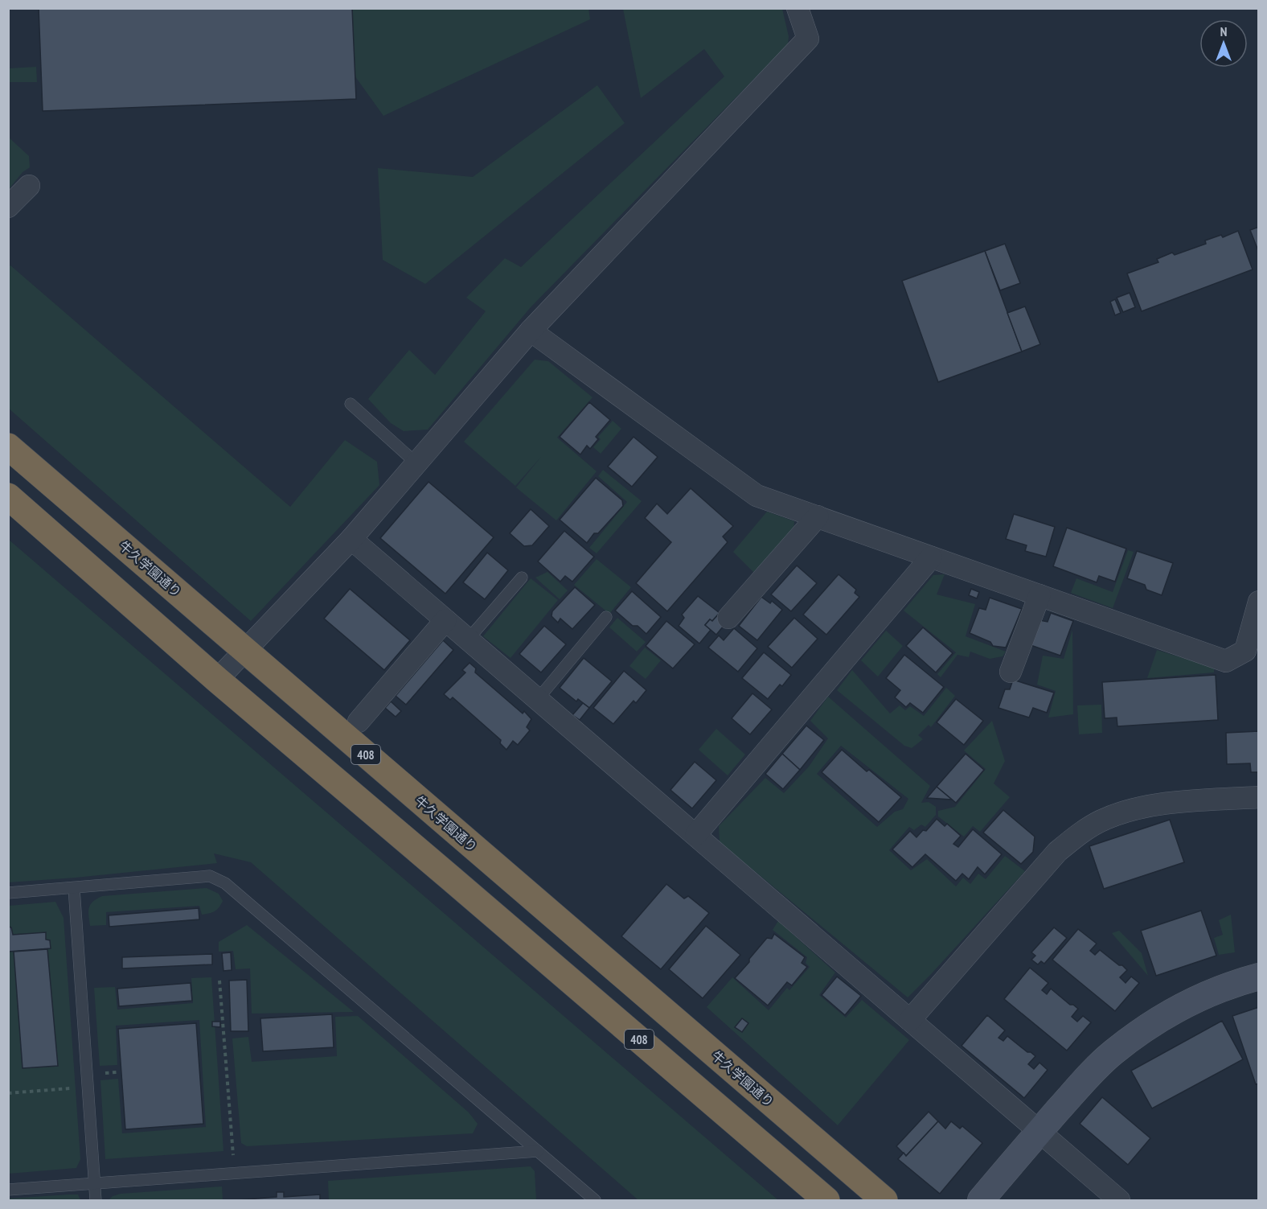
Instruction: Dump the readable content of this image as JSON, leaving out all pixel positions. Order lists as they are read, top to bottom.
{
  "streets": {
    "highway": ["牛久学園通り", "408"]
  },
  "north": "top"
}
